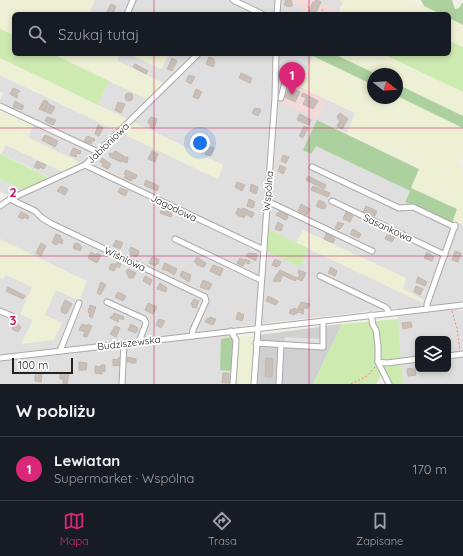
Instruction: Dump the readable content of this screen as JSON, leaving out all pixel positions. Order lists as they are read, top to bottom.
{
  "streets": {
    "street": [
      "Jabłoniowa",
      "Wspólna",
      "Jagodowa",
      "Sasankowa",
      "Wiśniowa",
      "Budziszewska"
    ]
  },
  "crossings": [
    ["Jabłoniowa", "Jagodowa"],
    ["Jabłoniowa", "Wiśniowa"],
    ["Wspólna", "Jagodowa"],
    ["Wspólna", "Budziszewska"],
    ["Wiśniowa", "Budziszewska"]
  ],
  "scale_bar": "100 m",
  "north": "right",
  "page": {
    "search": "Szukaj tutaj",
    "pins": "1",
    "scale": "100 m",
    "heading": "W pobliżu",
    "list": [
      {
        "mark": "1",
        "name": "Lewiatan",
        "note": "Supermarket · Wspólna",
        "value": "170 m"
      }
    ],
    "nav": ["Mapa", "Trasa", "Zapisane"]
  },
  "grid": {
    "rows": ["2", "3"]
  }
}
